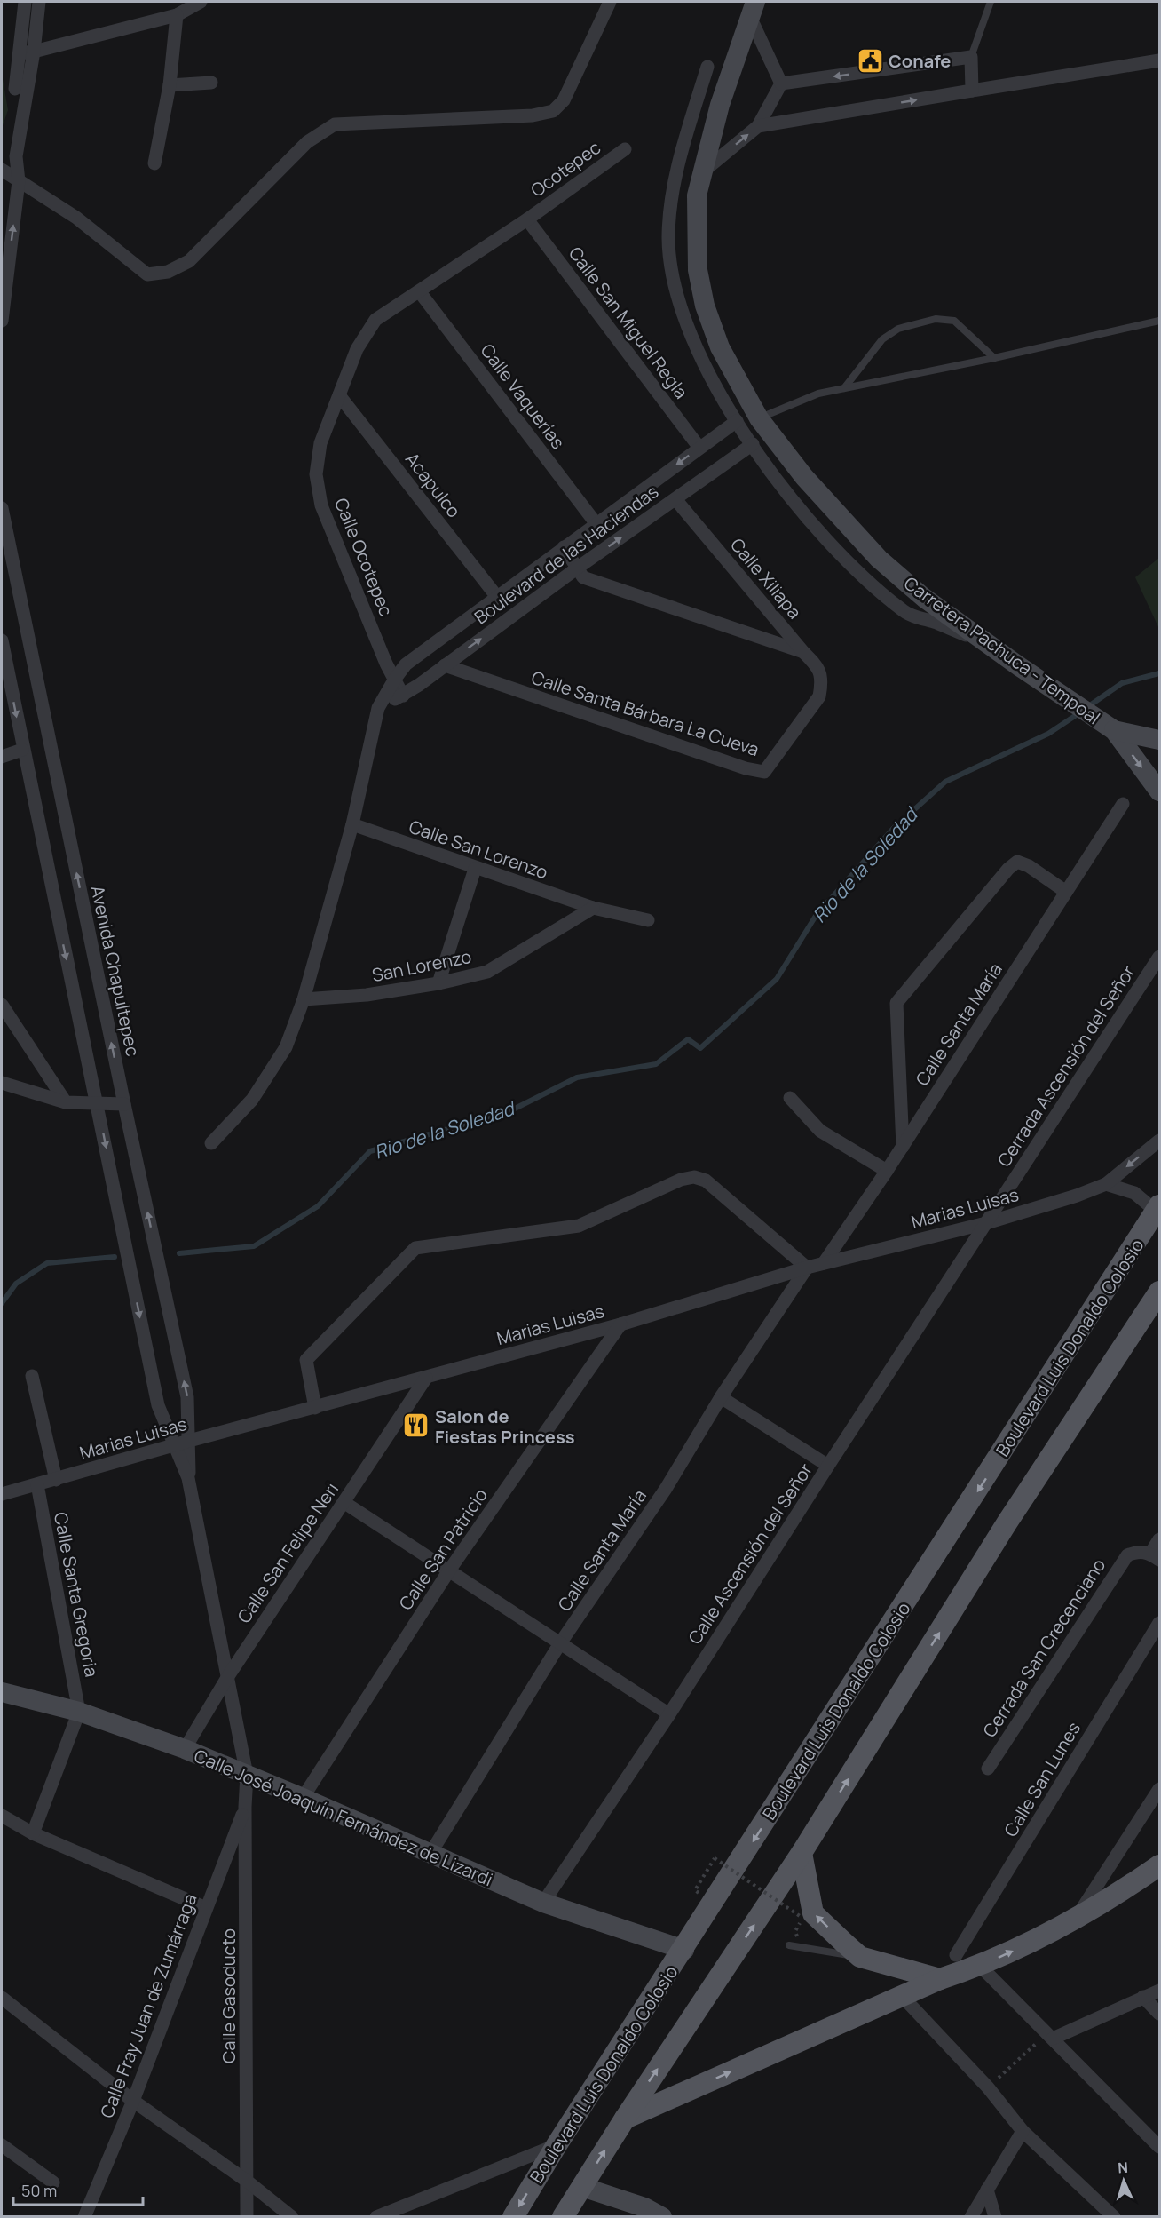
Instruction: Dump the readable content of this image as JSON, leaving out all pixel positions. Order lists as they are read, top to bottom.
{
  "streets": {
    "main road": ["Carretera Pachuca - Tempoal", "Boulevard Luis Donaldo Colosio", "Calle José Joaquín Fernández de Lizardi"],
    "street": [
      "Ocotepec",
      "Calle San Miguel Regla",
      "Calle Vaquerías",
      "Acapulco",
      "Boulevard de las Haciendas",
      "Calle Ocotepec",
      "Calle Xiliapa",
      "Calle Santa Bárbara La Cueva",
      "Calle San Lorenzo",
      "San Lorenzo",
      "Avenida Chapultepec",
      "Calle Santa María",
      "Cerrada Ascensión del Señor",
      "Marias Luisas",
      "Calle San Patricio",
      "Calle San Felipe Neri",
      "Calle Ascensión del Señor",
      "Calle Santa Gregoria",
      "Cerrada San Crecenciano",
      "Calle San Lunes",
      "Calle Gasoducto",
      "Calle Fray Juan de Zumárraga"
    ]
  },
  "crossings": [
    ["Ocotepec", "Calle San Miguel Regla"],
    ["Ocotepec", "Calle Ocotepec"],
    ["Calle San Miguel Regla", "Boulevard de las Haciendas"],
    ["Calle San Miguel Regla", "Calle Ocotepec"],
    ["Calle Vaquerías", "Boulevard de las Haciendas"],
    ["Calle Vaquerías", "Calle Ocotepec"],
    ["Acapulco", "Boulevard de las Haciendas"],
    ["Acapulco", "Calle Ocotepec"],
    ["Boulevard de las Haciendas", "Calle Ocotepec"],
    ["Boulevard de las Haciendas", "Calle Xiliapa"],
    ["Boulevard de las Haciendas", "Calle Santa Bárbara La Cueva"],
    ["Calle Xiliapa", "Calle Santa Bárbara La Cueva"],
    ["Calle San Lorenzo", "San Lorenzo"],
    ["Avenida Chapultepec", "Marias Luisas"],
    ["Avenida Chapultepec", "Calle Gasoducto"],
    ["Calle Santa María", "Marias Luisas"],
    ["Calle Santa María", "Calle José Joaquín Fernández de Lizardi"],
    ["Cerrada Ascensión del Señor", "Marias Luisas"],
    ["Cerrada Ascensión del Señor", "Calle Ascensión del Señor"],
    ["Marias Luisas", "Calle San Patricio"],
    ["Marias Luisas", "Calle San Felipe Neri"],
    ["Marias Luisas", "Calle Ascensión del Señor"],
    ["Marias Luisas", "Calle Santa Gregoria"],
    ["Boulevard Luis Donaldo Colosio", "Calle José Joaquín Fernández de Lizardi"],
    ["Calle San Patricio", "Calle José Joaquín Fernández de Lizardi"],
    ["Calle San Felipe Neri", "Calle José Joaquín Fernández de Lizardi"],
    ["Calle San Felipe Neri", "Calle Gasoducto"],
    ["Calle Ascensión del Señor", "Calle José Joaquín Fernández de Lizardi"],
    ["Calle Santa Gregoria", "Calle José Joaquín Fernández de Lizardi"],
    ["Calle José Joaquín Fernández de Lizardi", "Calle Gasoducto"],
    ["Calle Gasoducto", "Calle Fray Juan de Zumárraga"]
  ],
  "water": ["Rio de la Soledad"],
  "places": {
    "public building": ["Conafe"],
    "restaurant": ["Salon de Fiestas Princess"]
  },
  "scale_bar": "50 m",
  "north": "top"
}
